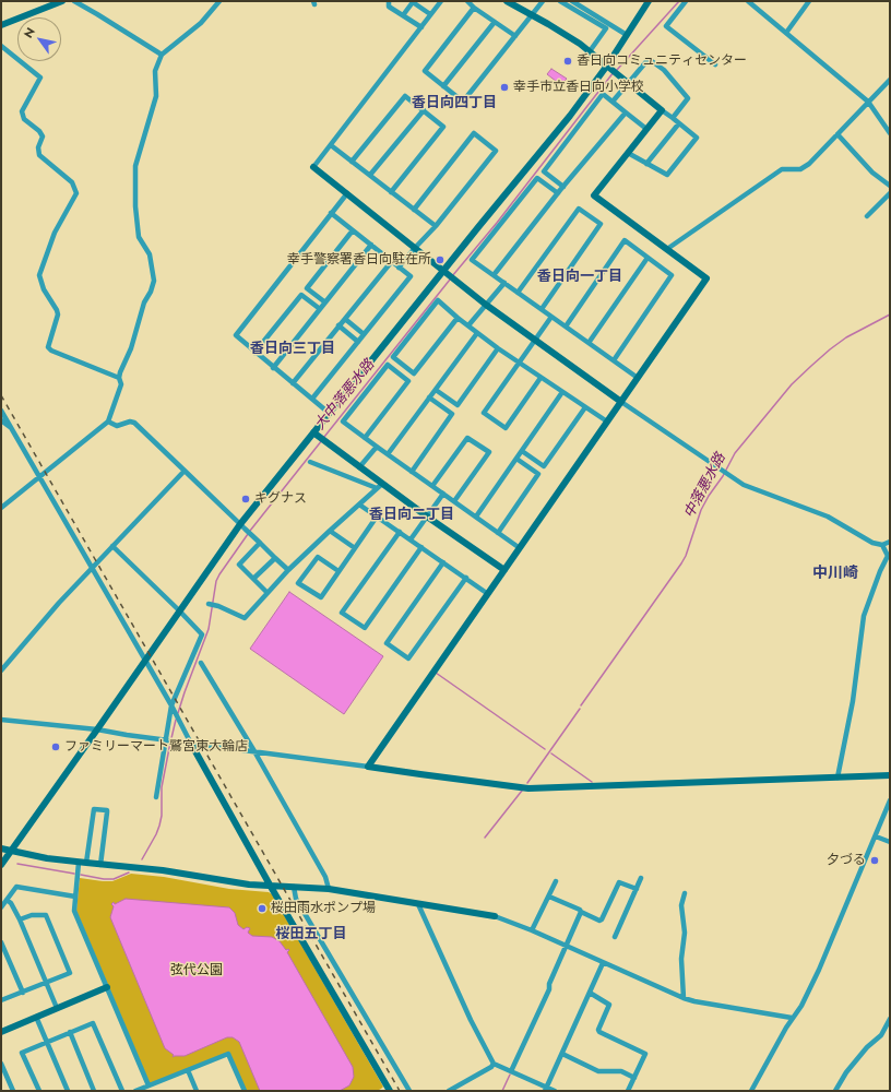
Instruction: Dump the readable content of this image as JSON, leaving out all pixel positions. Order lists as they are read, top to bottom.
{
  "districts": [
    "香日向四丁目",
    "香日向一丁目",
    "香日向三丁目",
    "香日向二丁目",
    "中川崎",
    "桜田五丁目"
  ],
  "water": ["大中落悪水路", "中落悪水路"],
  "parks": ["弦代公園"],
  "places": [
    "香日向コミュニティセンター",
    "幸手市立香日向小学校",
    "幸手警察署香日向駐在所",
    "キグナス",
    "ファミリーマート鷲宮東大輪店",
    "夕づる",
    "桜田雨水ポンプ場"
  ],
  "north": "top left"
}
